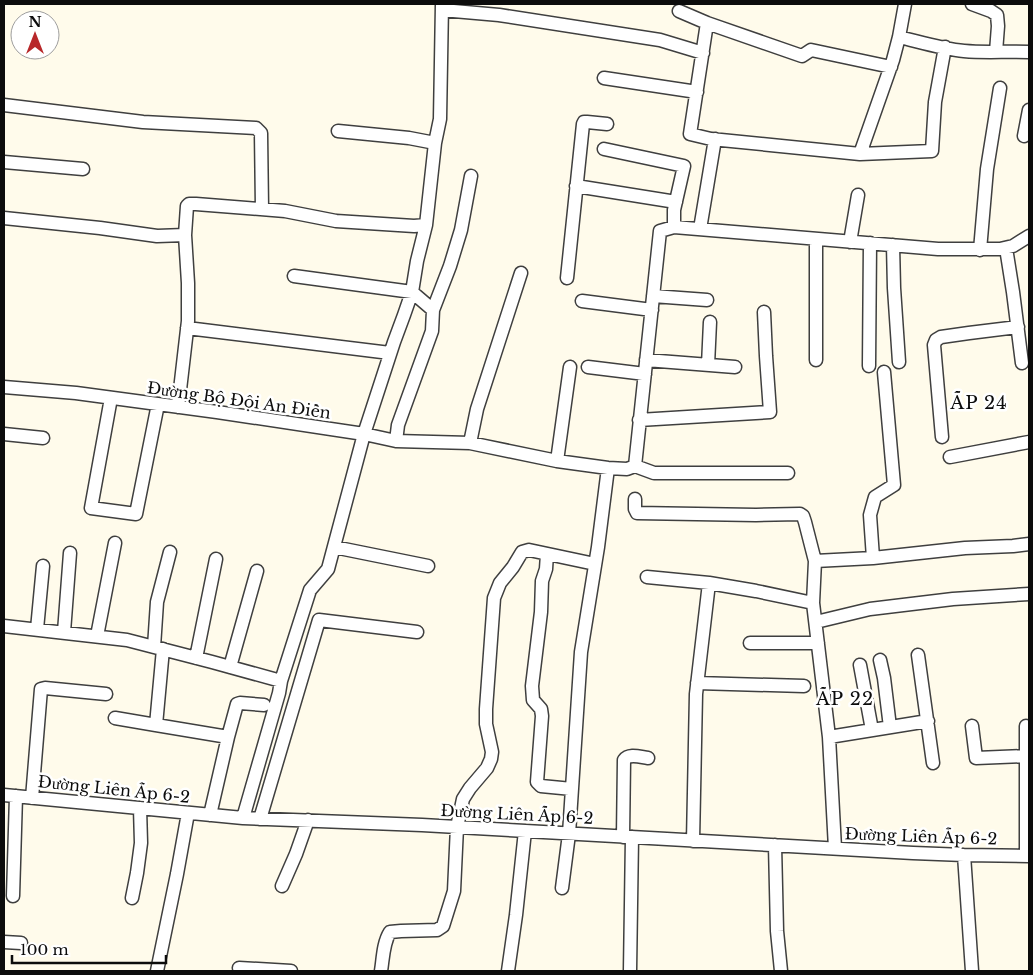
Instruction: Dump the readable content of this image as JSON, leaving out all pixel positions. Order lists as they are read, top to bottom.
{
  "streets": {
    "street": ["Đường Bộ Đội An Điền", "Đường Liên Ấp 6-2"]
  },
  "districts": ["ẤP 24", "ẤP 22"],
  "scale_bar": "100 m",
  "north": "top"
}
